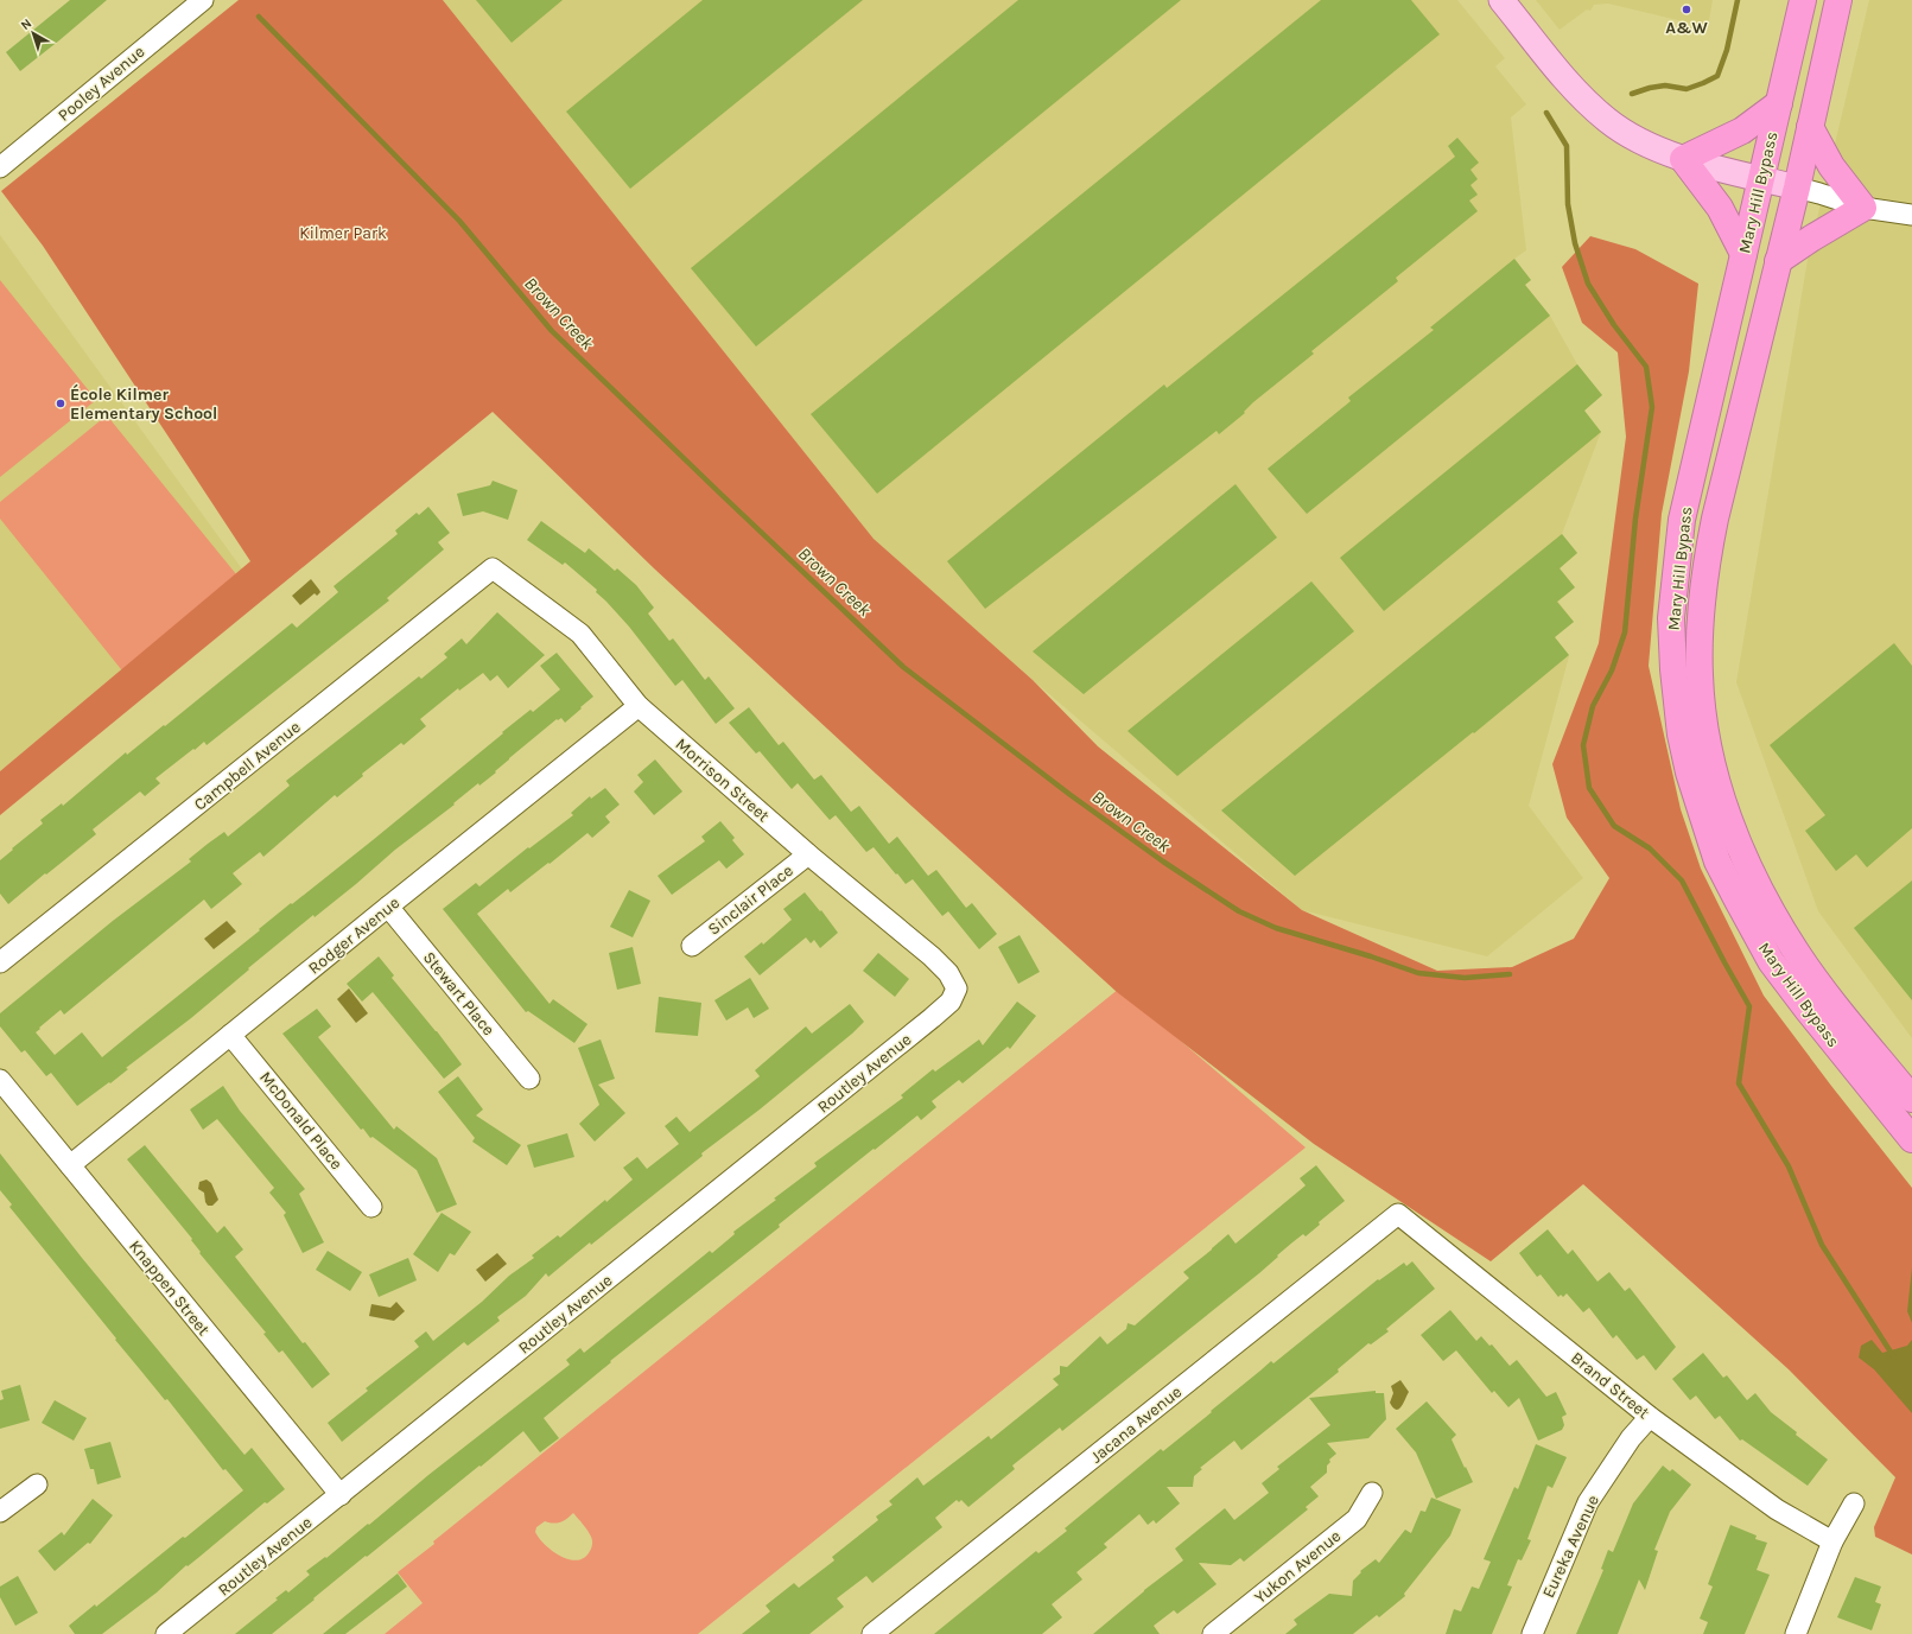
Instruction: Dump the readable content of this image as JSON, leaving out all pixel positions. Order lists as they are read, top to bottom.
{
  "streets": {
    "highway": ["Mary Hill Bypass"],
    "street": [
      "Pooley Avenue",
      "Campbell Avenue",
      "Morrison Street",
      "Sinclair Place",
      "Rodger Avenue",
      "Stewart Place",
      "Routley Avenue",
      "McDonald Place",
      "Knappen Street",
      "Brand Street",
      "Jacana Avenue",
      "Eureka Avenue",
      "Yukon Avenue"
    ]
  },
  "crossings": [
    ["Campbell Avenue", "Morrison Street"],
    ["Morrison Street", "Sinclair Place"],
    ["Morrison Street", "Rodger Avenue"],
    ["Morrison Street", "Routley Avenue"],
    ["Rodger Avenue", "Stewart Place"],
    ["Rodger Avenue", "McDonald Place"],
    ["Rodger Avenue", "Knappen Street"],
    ["Routley Avenue", "Knappen Street"],
    ["Brand Street", "Jacana Avenue"],
    ["Brand Street", "Eureka Avenue"]
  ],
  "water": ["Brown Creek"],
  "parks": ["Kilmer Park"],
  "places": ["A&W", "École Kilmer Elementary School"],
  "north": "top left"
}
